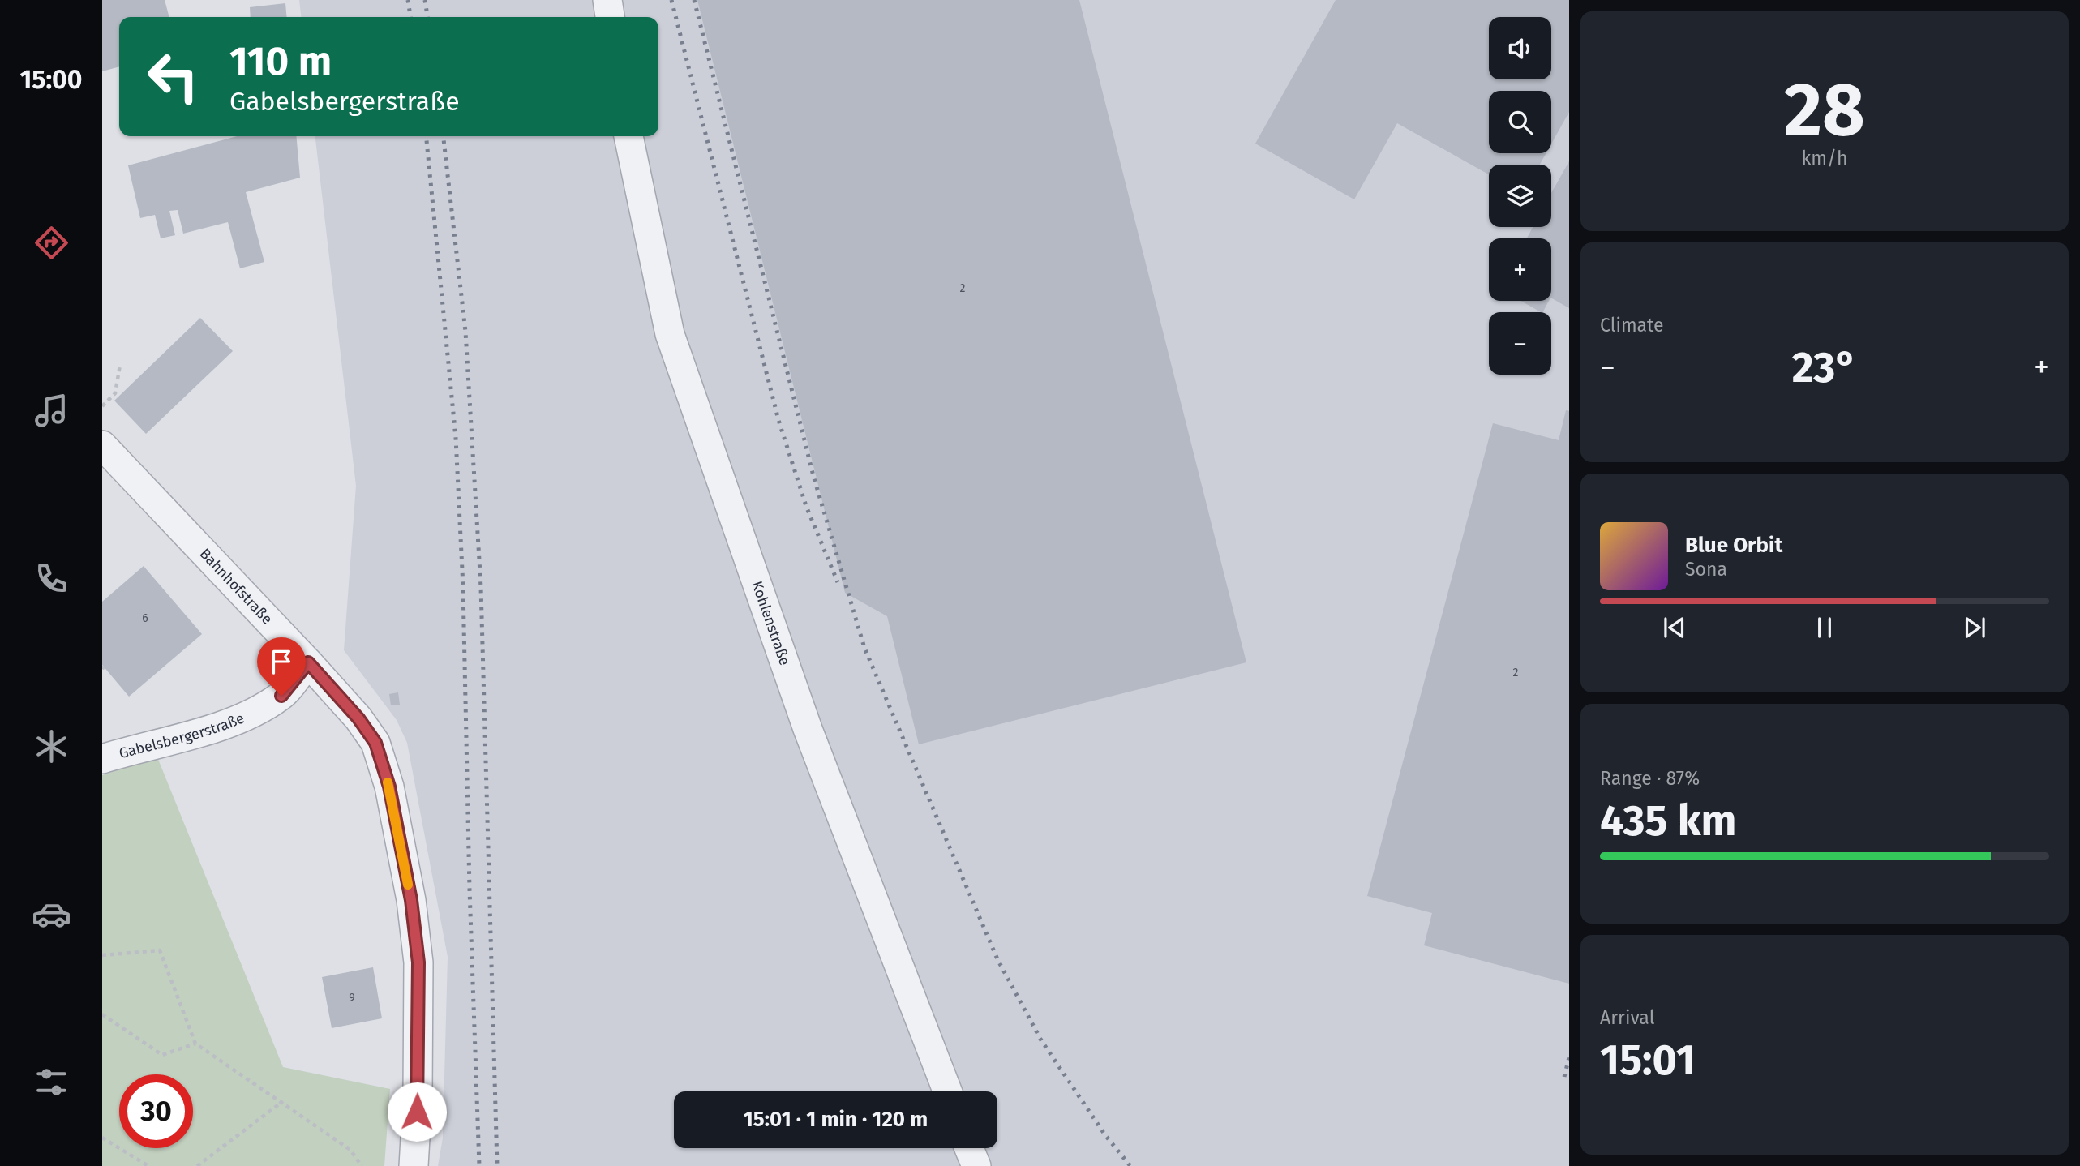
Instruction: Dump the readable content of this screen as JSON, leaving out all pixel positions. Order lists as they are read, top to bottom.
{
  "streets": {
    "street": ["Bahnhofstraße", "Kohlenstraße", "Gabelsbergerstraße"]
  },
  "crossings": [
    ["Bahnhofstraße", "Gabelsbergerstraße"]
  ],
  "house_numbers": [
    "2",
    "6",
    "2",
    "9"
  ],
  "page": {
    "tabs": "15:00",
    "tile": [
      ["28", "km/h"],
      "Climate",
      ["Range · 87%", "435 km"],
      ["Arrival", "15:01"]
    ],
    "map_buttons": ["+", "−"],
    "turn": ["110 m", "Gabelsbergerstraße"],
    "heat": ["−", "23°", "+"],
    "song": ["Blue Orbit", "Sona"],
    "limit": "30",
    "trip": "15:01 · 1 min · 120 m"
  }
}
